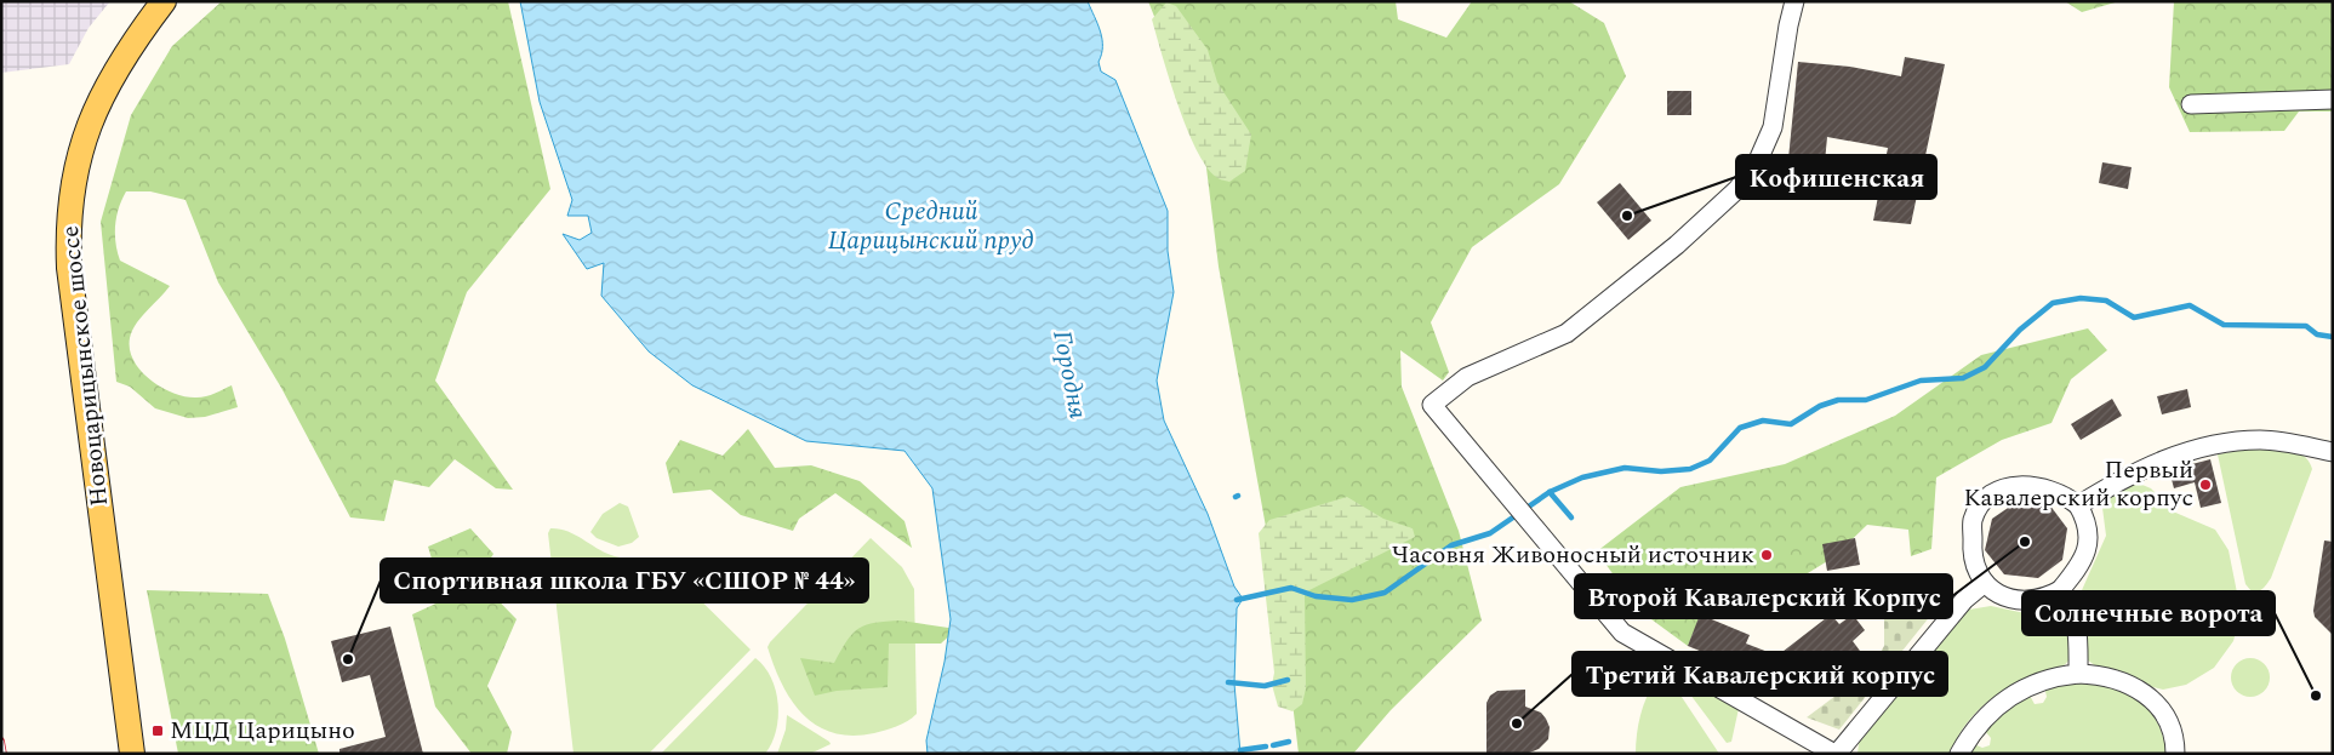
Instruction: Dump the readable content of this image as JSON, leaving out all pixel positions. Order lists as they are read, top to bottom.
{
  "streets": {
    "main road": ["Новоцарицынское шоссе"]
  },
  "water": ["Средний Царицынский пруд", "Городня"],
  "places": {
    "other": [
      "Кофишенская",
      "Первый Кавалерский корпус",
      "Второй Кавалерский Корпус",
      "Часовня Живоносный источник",
      "Спортивная школа ГБУ «СШОР № 44»",
      "Солнечные ворота",
      "Третий Кавалерский корпус"
    ],
    "transit": ["МЦД Царицыно"]
  }
}
